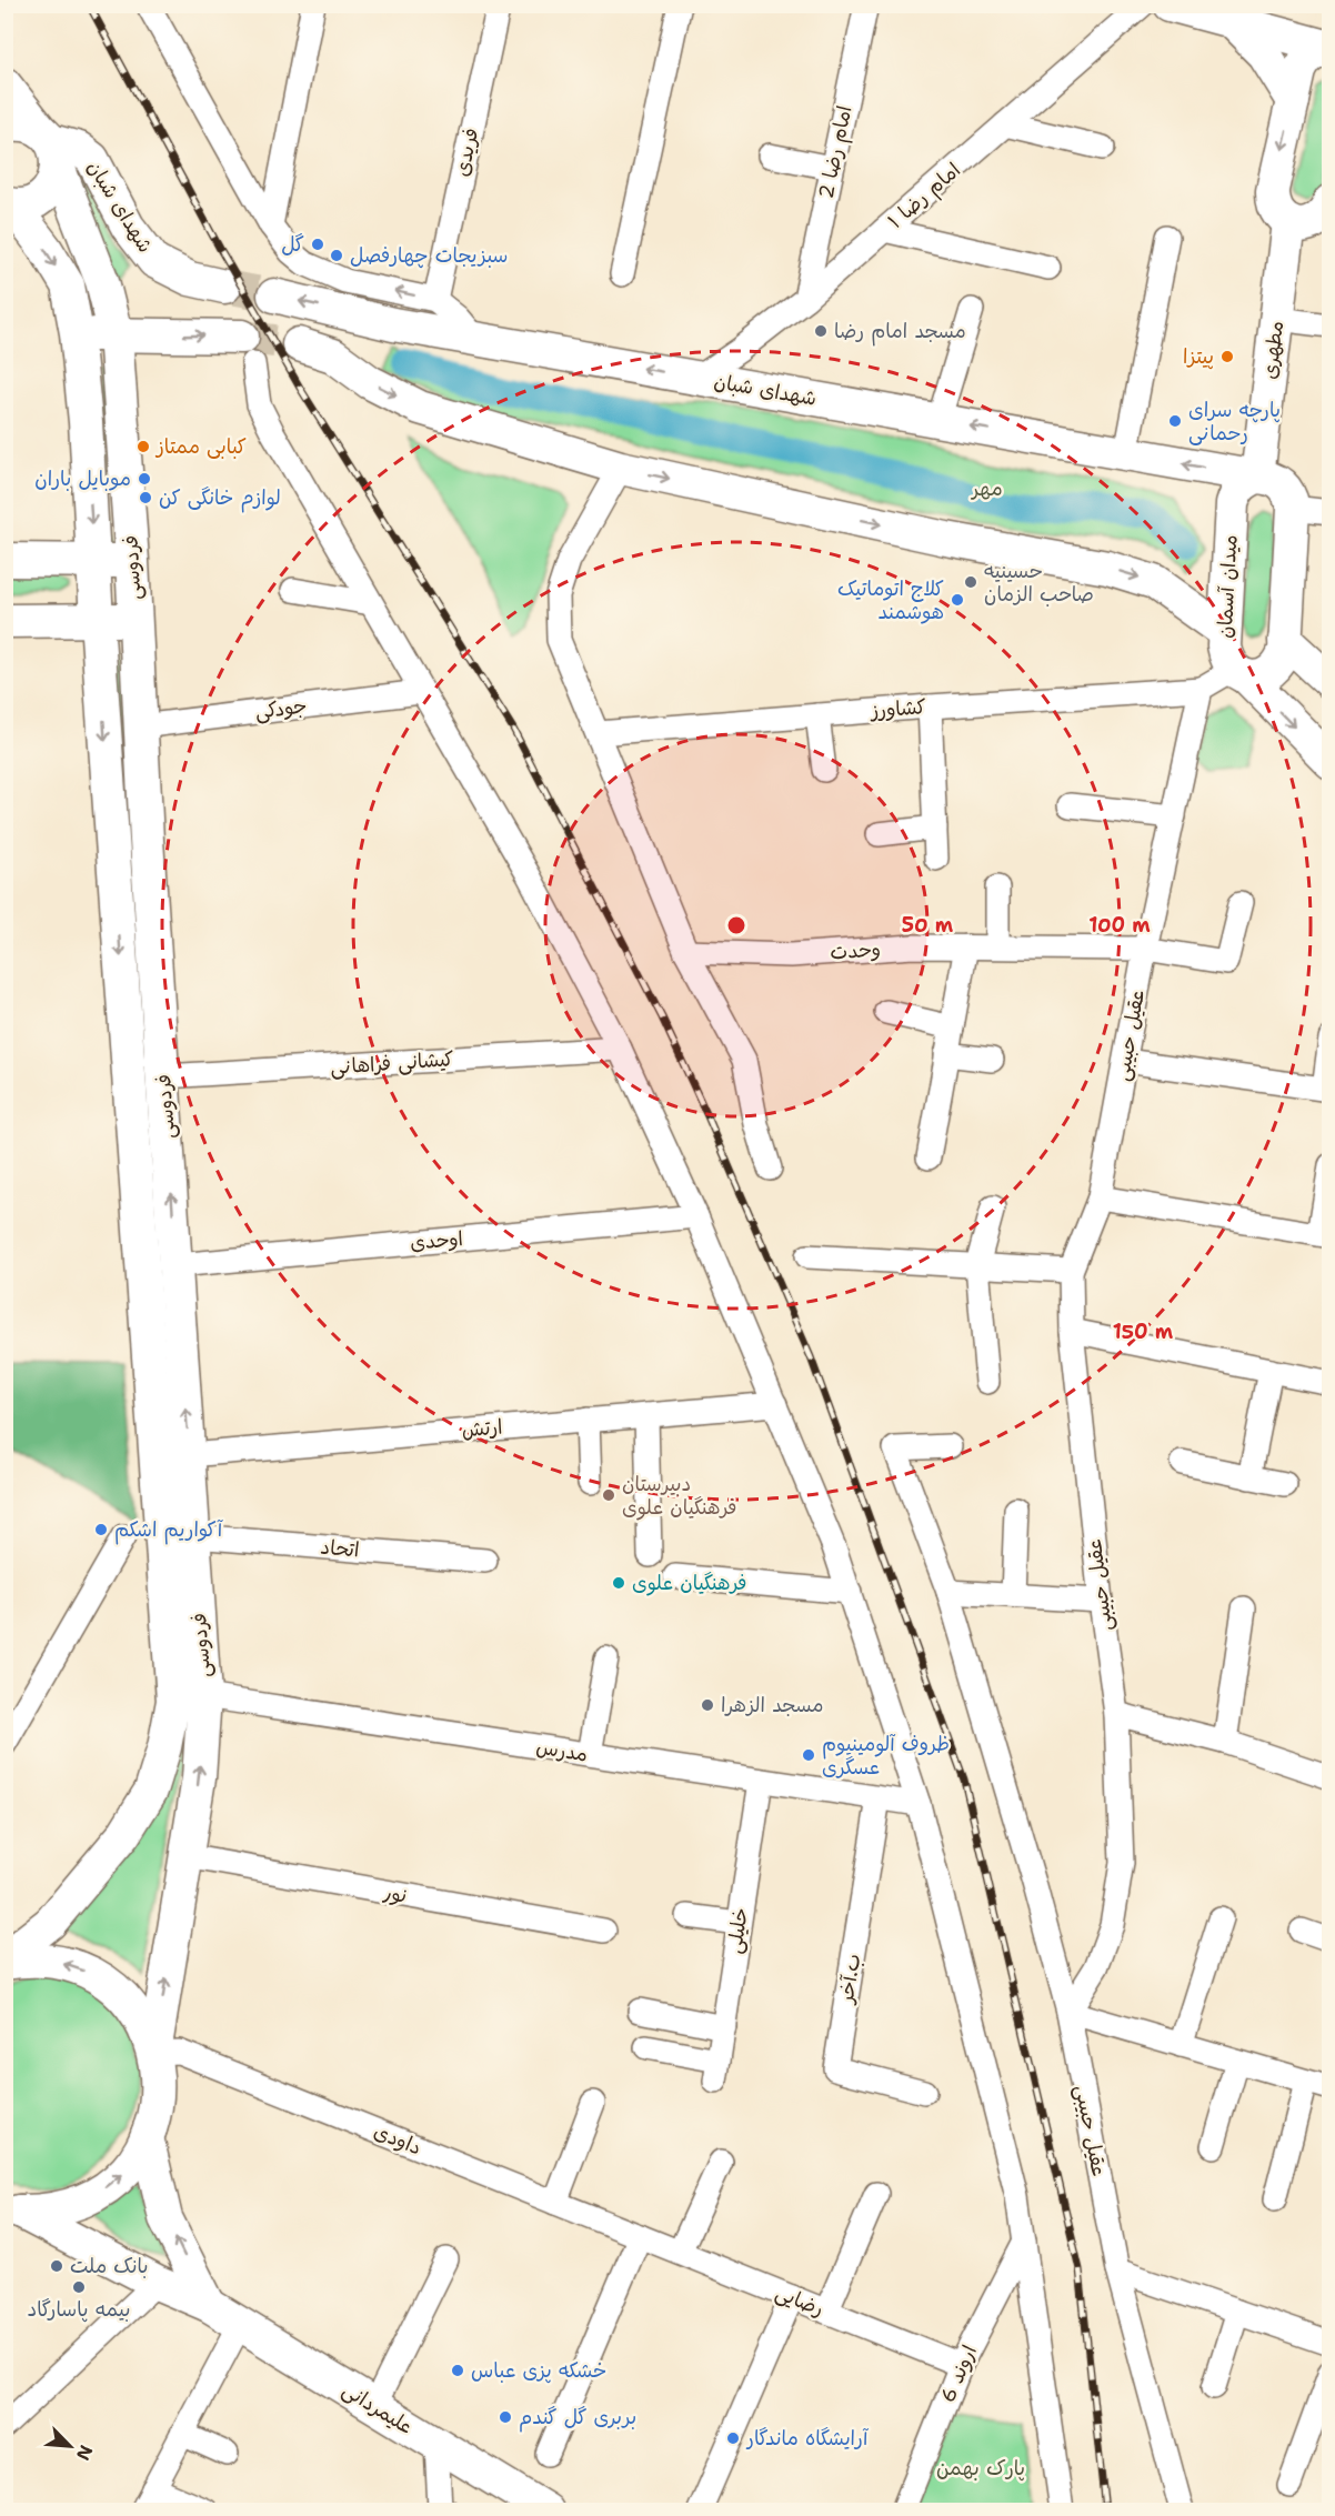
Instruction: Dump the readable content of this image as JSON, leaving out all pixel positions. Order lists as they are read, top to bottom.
{
  "streets": {
    "street": [
      "فریدی",
      "امام رضا 2",
      "امام رضا ۱",
      "شهدای شبان",
      "مطهری",
      "فردوسی",
      "میدان آسمان",
      "جودکی",
      "کشاورز",
      "وحدت",
      "عقیل حبیبی",
      "کیشانی فراهانی",
      "اوحدی",
      "ارتش",
      "اتحاد",
      "مدرس",
      "نور",
      "خلیلی",
      "ب.آخر",
      "داودی",
      "رضایی",
      "اروند 6",
      "علیمردانی"
    ]
  },
  "crossings": [
    ["امام رضا 2", "امام رضا ۱"],
    ["امام رضا ۱", "شهدای شبان"],
    ["شهدای شبان", "مطهری"],
    ["شهدای شبان", "فردوسی"],
    ["شهدای شبان", "میدان آسمان"],
    ["مطهری", "میدان آسمان"],
    ["فردوسی", "جودکی"],
    ["فردوسی", "کیشانی فراهانی"],
    ["فردوسی", "اوحدی"],
    ["فردوسی", "ارتش"],
    ["فردوسی", "اتحاد"],
    ["فردوسی", "مدرس"],
    ["فردوسی", "نور"],
    ["فردوسی", "داودی"],
    ["کشاورز", "عقیل حبیبی"],
    ["وحدت", "عقیل حبیبی"],
    ["مدرس", "خلیلی"],
    ["مدرس", "ب.آخر"],
    ["داودی", "رضایی"],
    ["رضایی", "اروند 6"]
  ],
  "parks": ["مهر", "پارک بهمن"],
  "places": [
    "گل",
    "سبزیجات چهارفصل",
    "مسجد امام رضا",
    "پیتزا",
    "پارچه سرای رحمانی",
    "کبابی ممتاز",
    "موبایل باران",
    "لوازم خانگی کن",
    "حسینیه صاحب الزمان",
    "کلاج اتوماتیک هوشمند",
    "دبیرستان فرهنگیان علوی",
    "آکواریم اشکم",
    "فرهنگیان علوی",
    "مسجد الزهرا",
    "ظروف آلومینیوم عسگری",
    "بانک ملت",
    "بیمه پاسارگاد",
    "خشکه پزی عباس",
    "بربری گل گندم",
    "آرایشگاه ماندگار"
  ],
  "north": "bottom right",
  "rings": ["50 m", "100 m", "150 m"]
}
